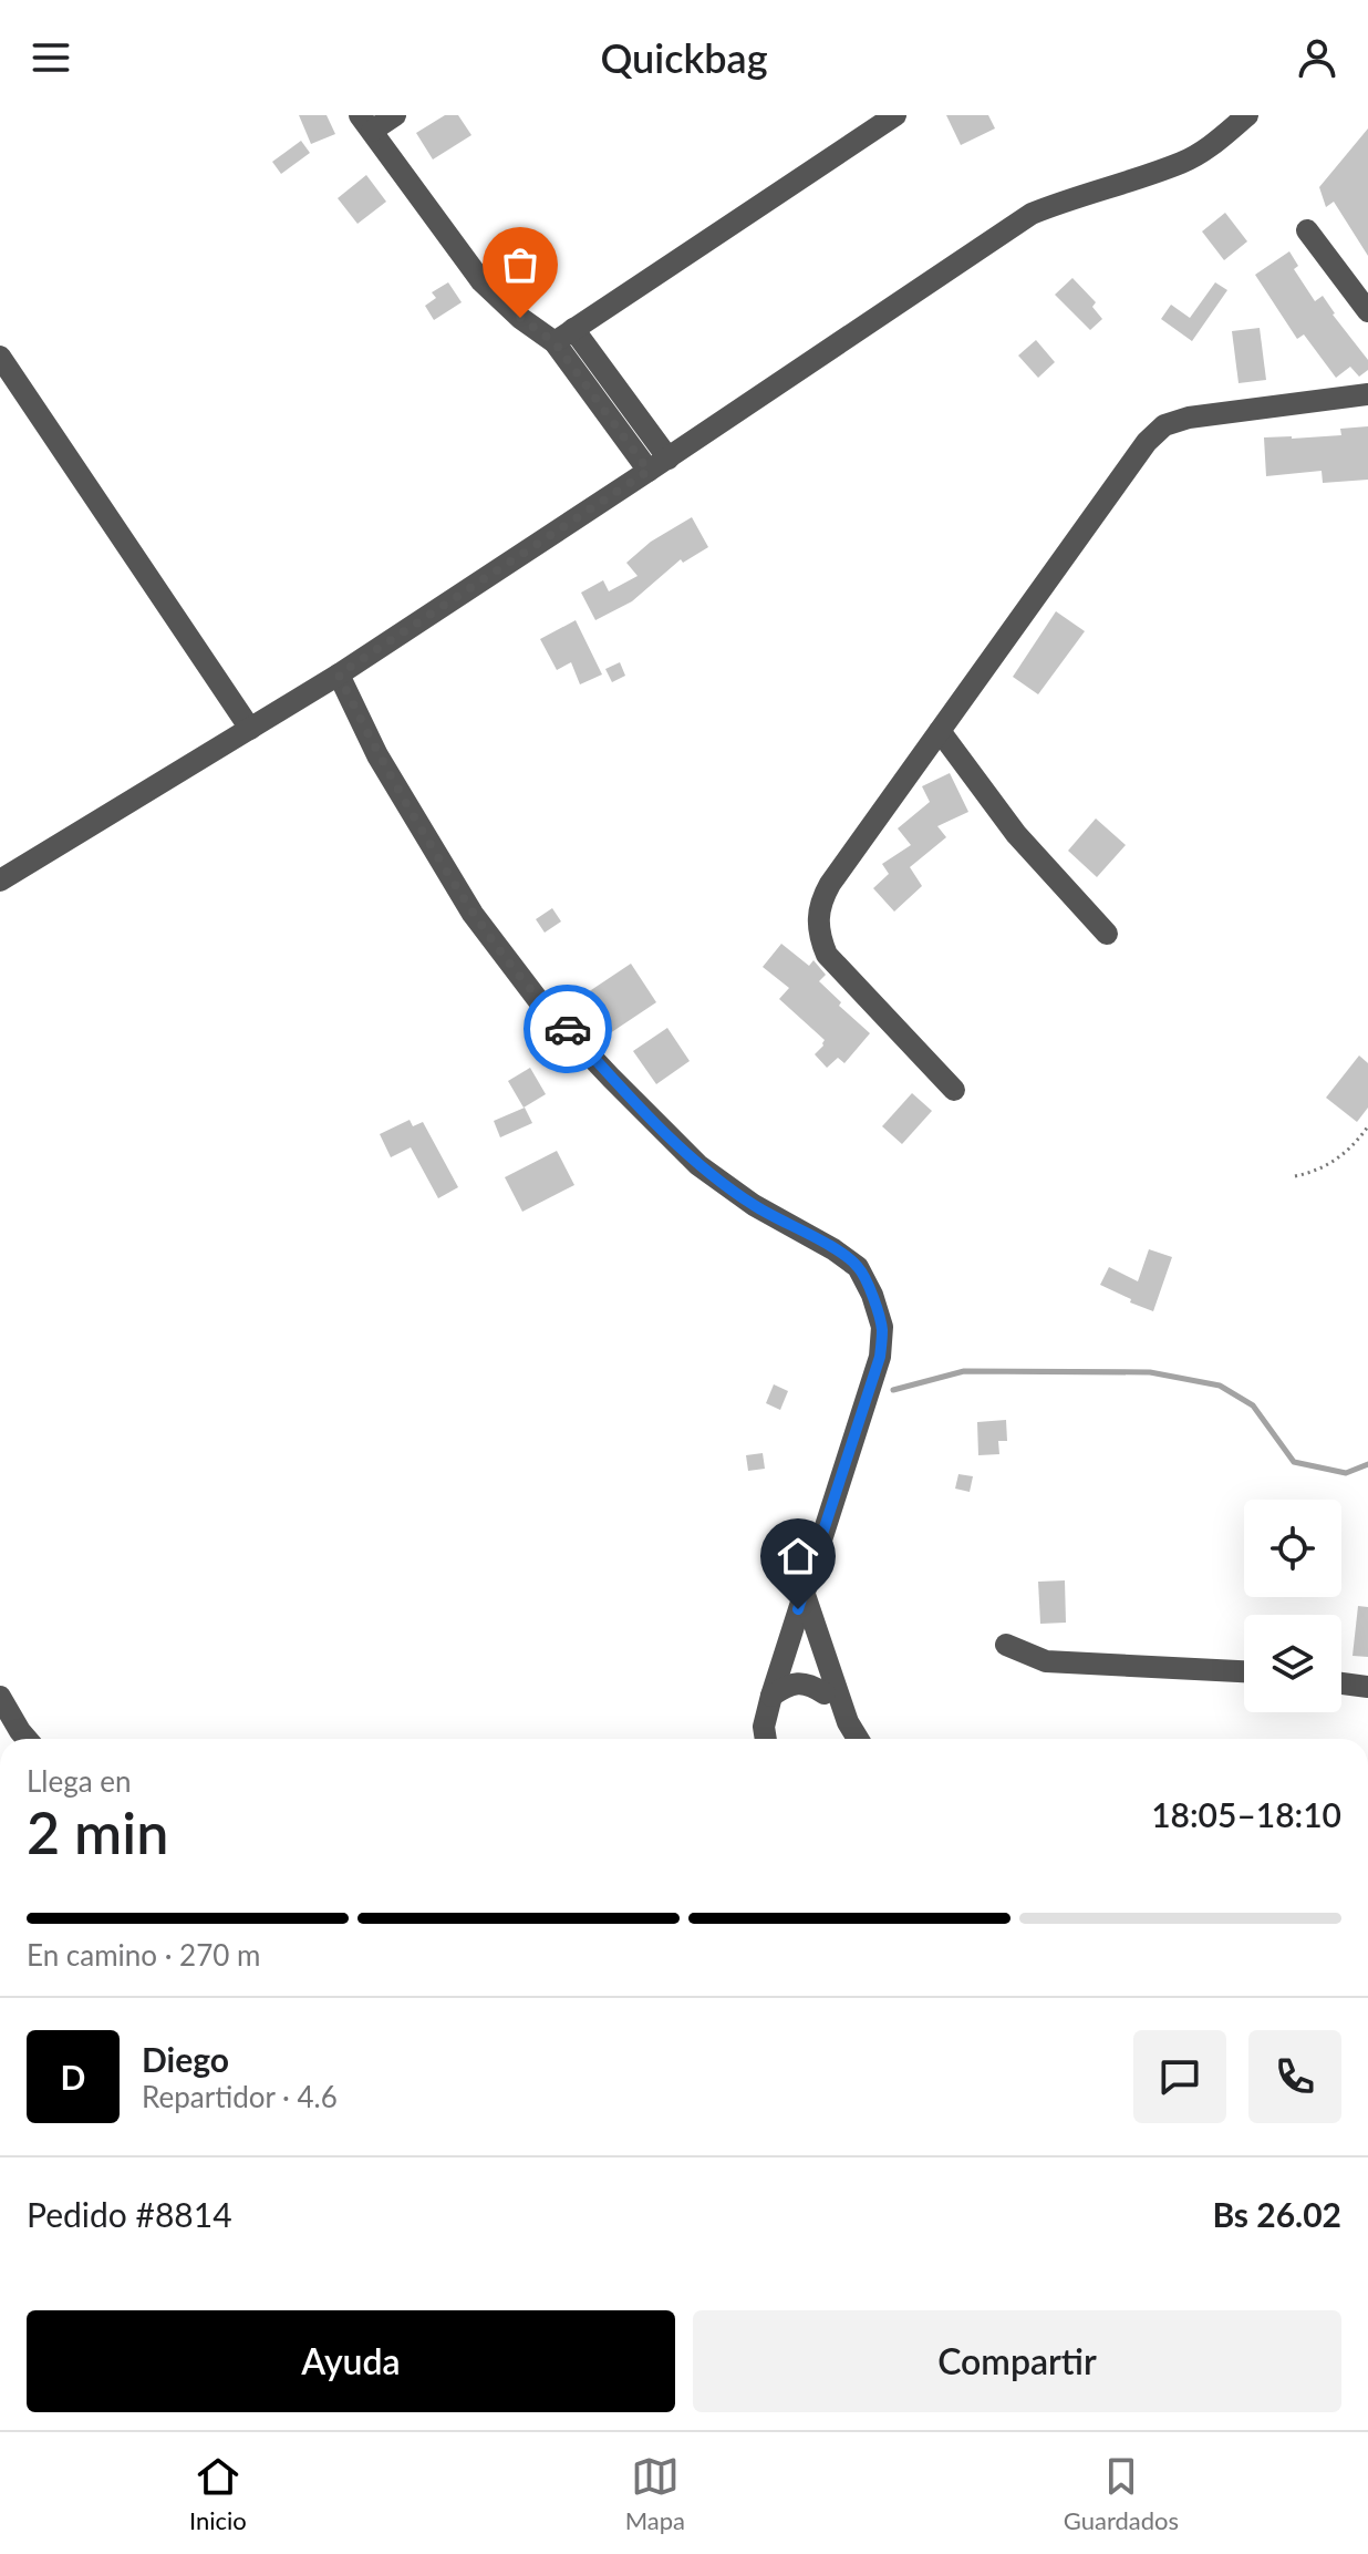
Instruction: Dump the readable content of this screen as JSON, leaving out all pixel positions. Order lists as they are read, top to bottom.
{
  "page": {
    "header": "Quickbag",
    "heading": ["2 min", "Llega en", "18:05–18:10"],
    "panel": [
      "Diego",
      "Repartidor · 4.6",
      "Pedido #8814",
      "Bs 26.02"
    ],
    "bar": "En camino · 270 m",
    "round": "D",
    "buttons": ["Ayuda", "Compartir"],
    "tabs": ["Inicio", "Mapa", "Guardados"]
  }
}
